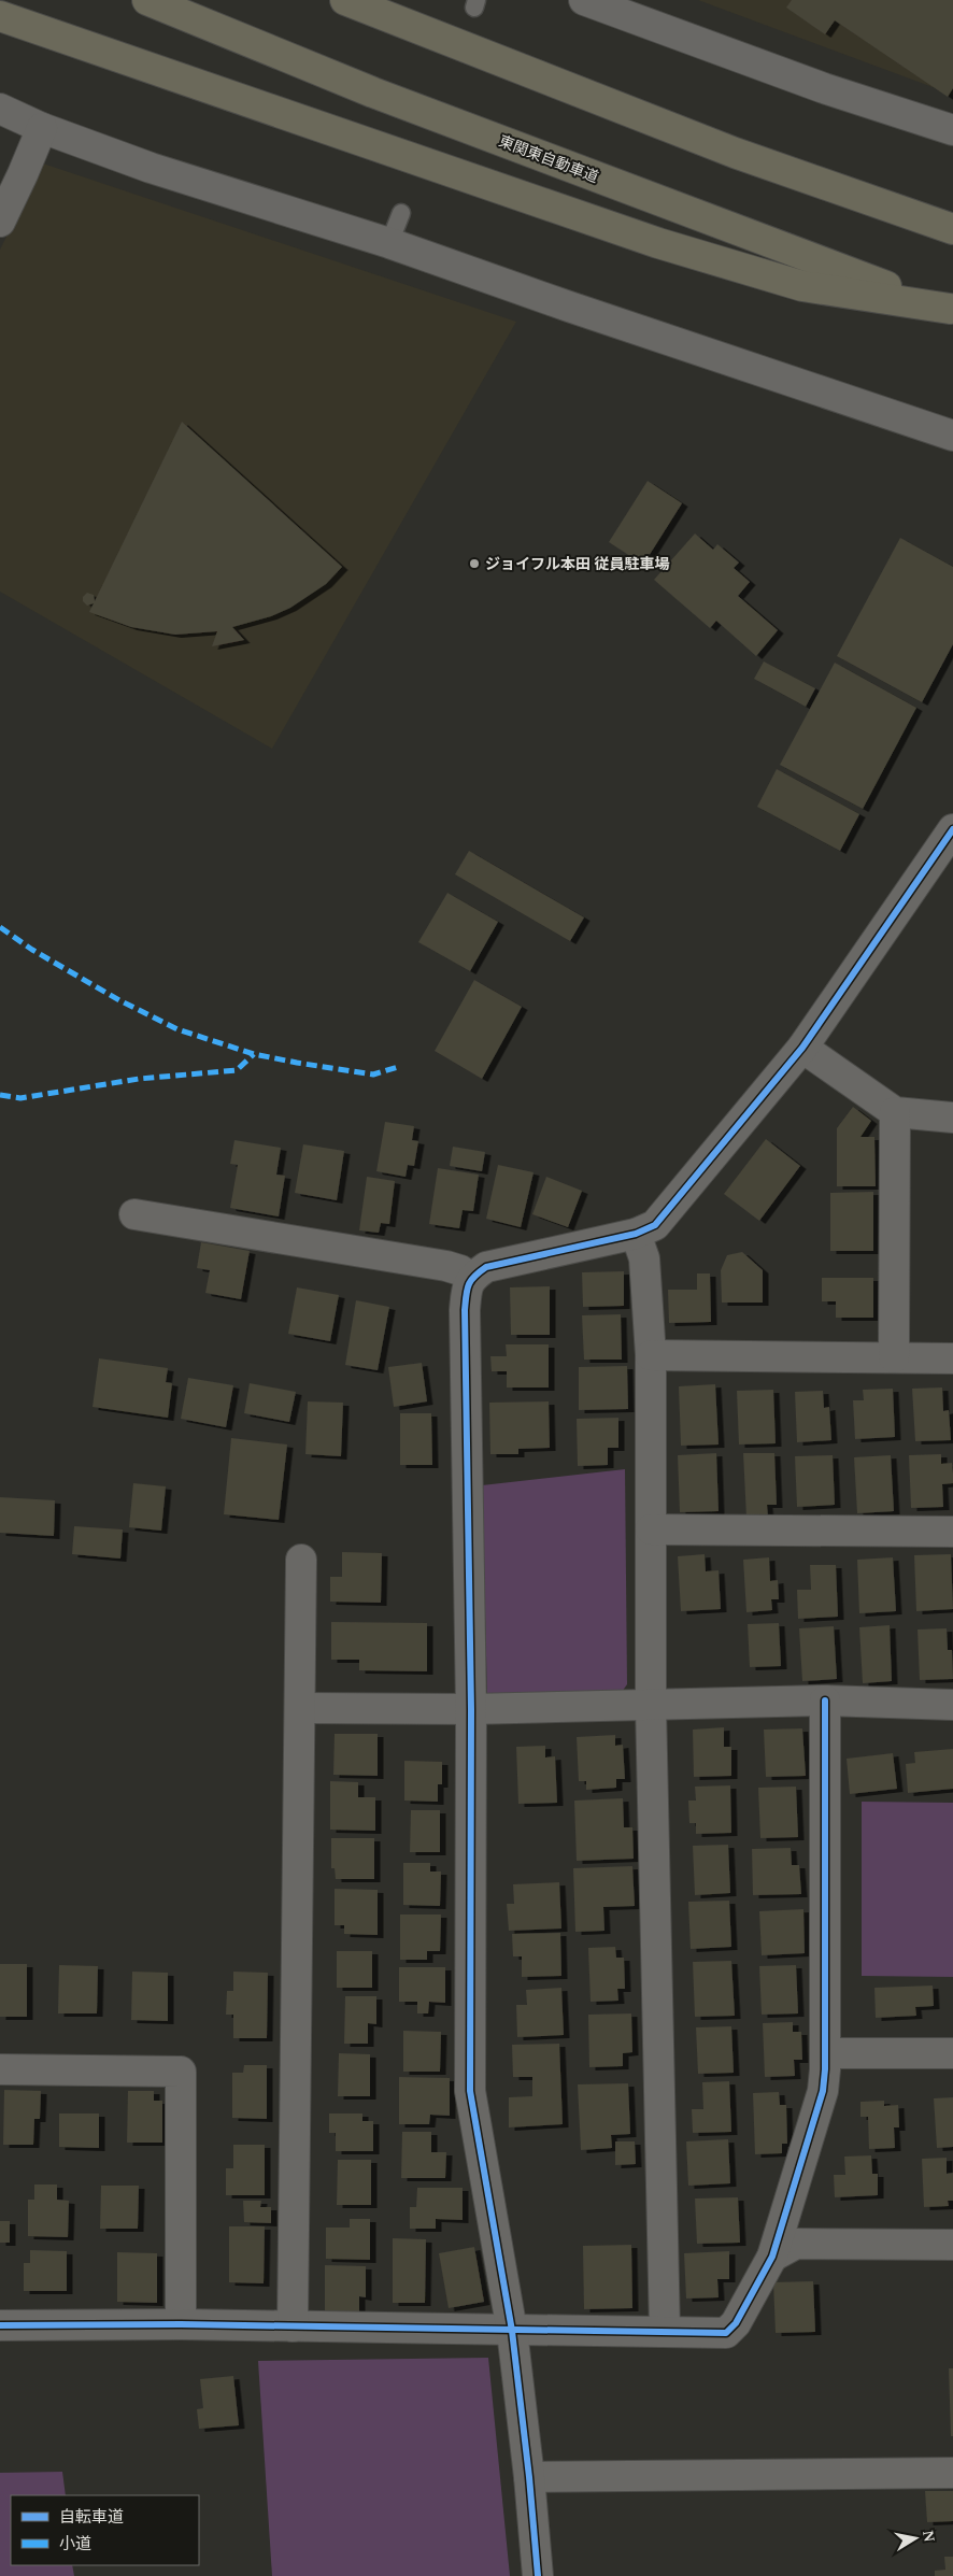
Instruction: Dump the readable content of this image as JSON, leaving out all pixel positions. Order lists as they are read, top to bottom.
{
  "streets": {
    "highway": ["東関東自動車道"]
  },
  "places": ["ジョイフル本田 従員駐車場"],
  "legend": ["自転車道", "小道"],
  "north": "right"
}
